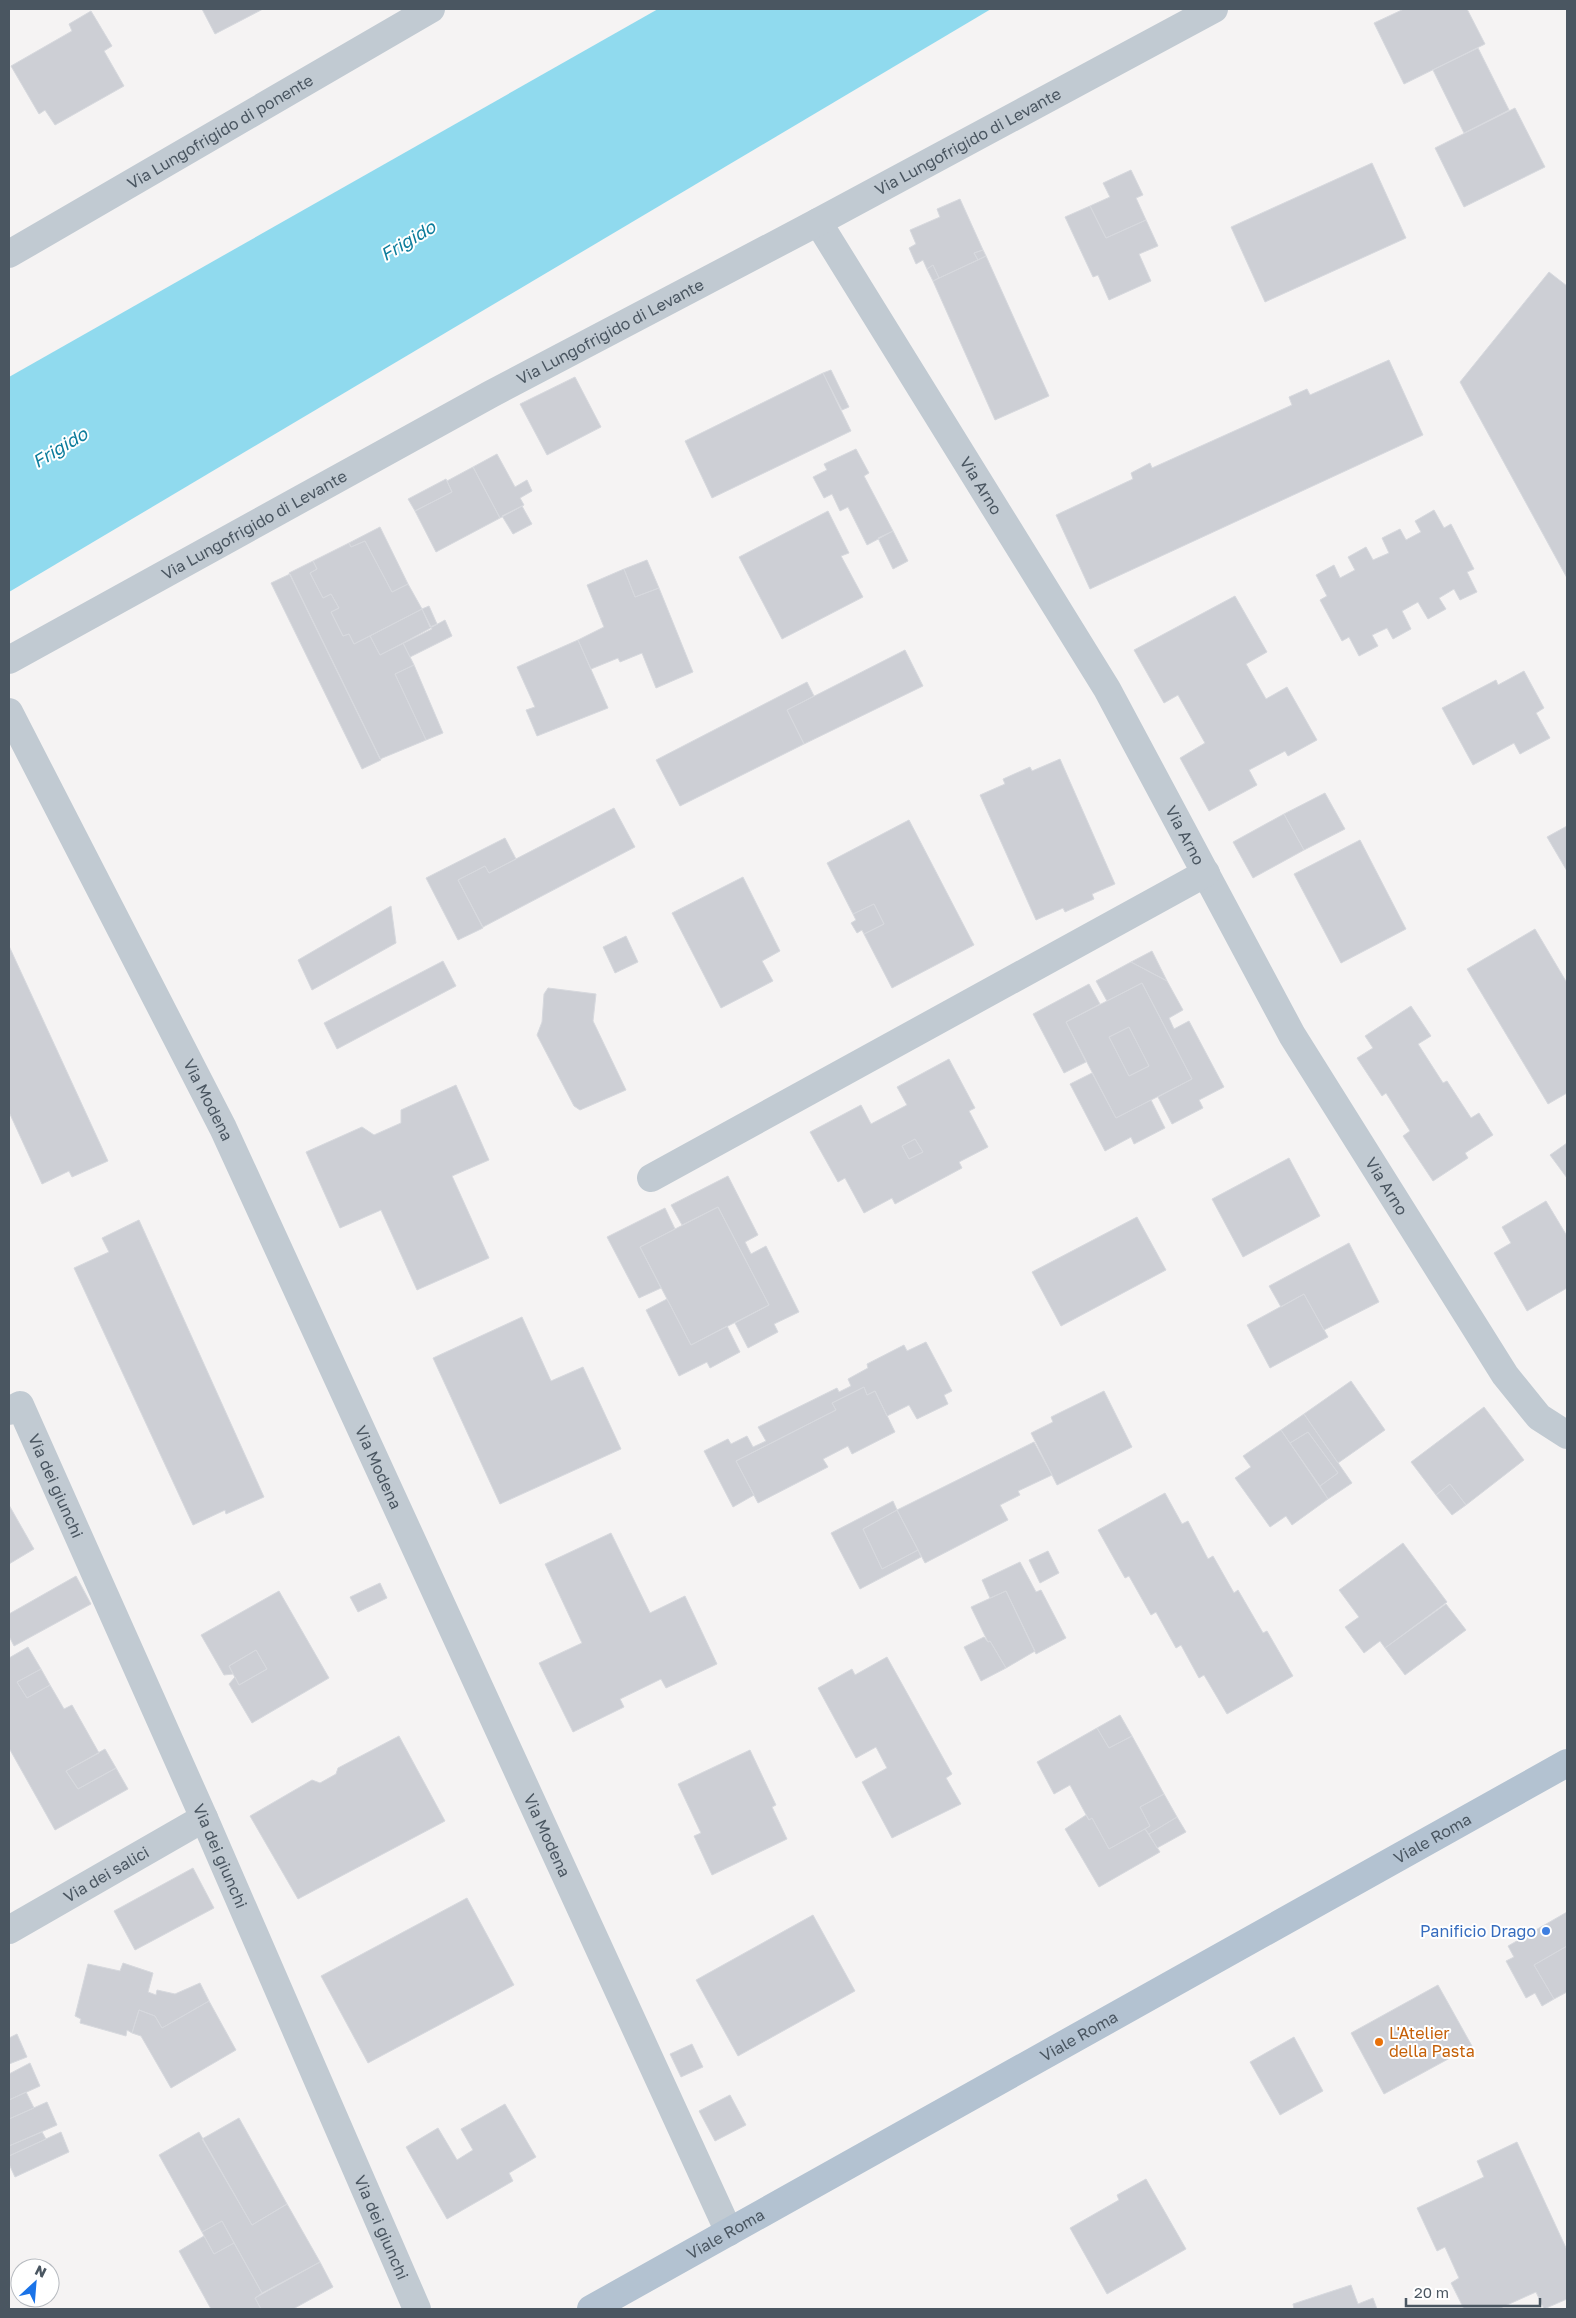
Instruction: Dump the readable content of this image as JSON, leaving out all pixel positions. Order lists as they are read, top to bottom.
{
  "streets": {
    "main road": ["Viale Roma"],
    "street": [
      "Via Lungofrigido di ponente",
      "Via Lungofrigido di Levante",
      "Via Arno",
      "Via Modena",
      "Via dei giunchi",
      "Via dei salici"
    ]
  },
  "crossings": [
    ["Via Lungofrigido di Levante", "Via Arno"],
    ["Via Modena", "Viale Roma"],
    ["Via dei giunchi", "Via dei salici"]
  ],
  "water": ["Frigido"],
  "places": ["Panificio Drago", "L'Atelier della Pasta"],
  "scale_bar": "20 m",
  "north": "top right"
}
